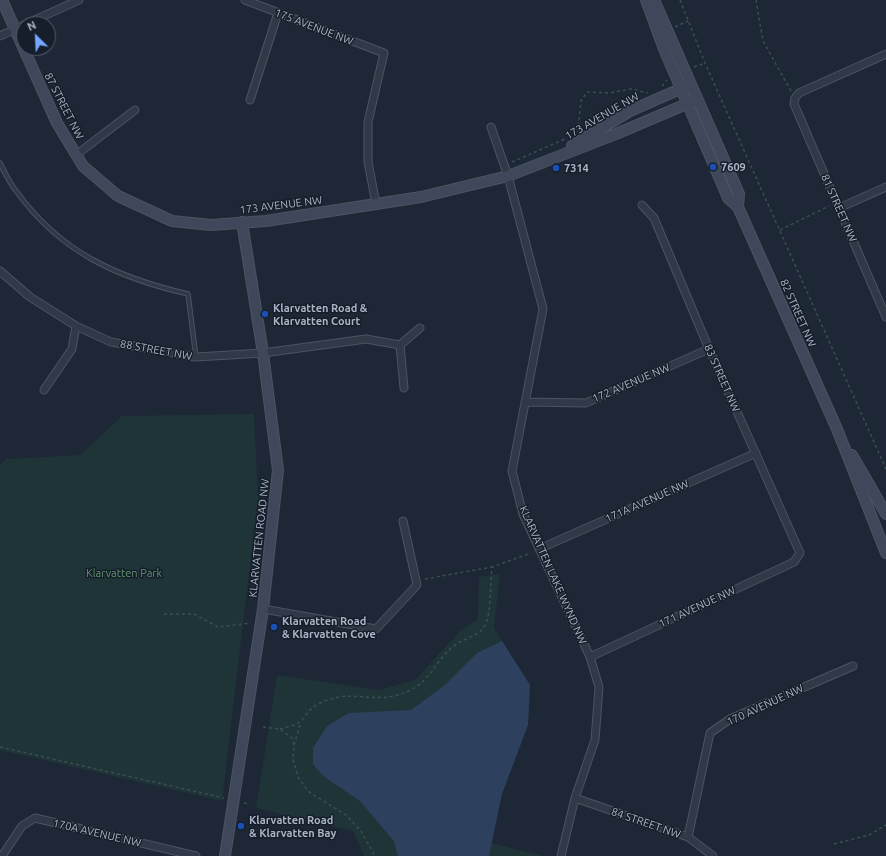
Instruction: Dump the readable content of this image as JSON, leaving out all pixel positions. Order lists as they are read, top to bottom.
{
  "streets": {
    "street": [
      "175 AVENUE NW",
      "87 STREET NW",
      "173 AVENUE NW",
      "81 STREET NW",
      "82 STREET NW",
      "88 STREET NW",
      "83 STREET NW",
      "172 AVENUE NW",
      "171A AVENUE NW",
      "KLARVATTEN ROAD NW",
      "KLARVATTEN LAKE WYND NW",
      "171 AVENUE NW",
      "170 AVENUE NW",
      "84 STREET NW",
      "170A AVENUE NW"
    ]
  },
  "crossings": [
    ["175 AVENUE NW", "173 AVENUE NW"],
    ["87 STREET NW", "173 AVENUE NW"],
    ["173 AVENUE NW", "82 STREET NW"],
    ["173 AVENUE NW", "KLARVATTEN ROAD NW"],
    ["173 AVENUE NW", "KLARVATTEN LAKE WYND NW"],
    ["88 STREET NW", "KLARVATTEN ROAD NW"],
    ["83 STREET NW", "172 AVENUE NW"],
    ["83 STREET NW", "171A AVENUE NW"],
    ["83 STREET NW", "171 AVENUE NW"],
    ["172 AVENUE NW", "KLARVATTEN LAKE WYND NW"],
    ["171A AVENUE NW", "KLARVATTEN LAKE WYND NW"],
    ["KLARVATTEN LAKE WYND NW", "171 AVENUE NW"],
    ["KLARVATTEN LAKE WYND NW", "84 STREET NW"],
    ["170 AVENUE NW", "84 STREET NW"]
  ],
  "parks": ["Klarvatten Park"],
  "places": [
    "7609",
    "7314",
    "Klarvatten Road & Klarvatten Court",
    "Klarvatten Road & Klarvatten Cove",
    "Klarvatten Road & Klarvatten Bay"
  ],
  "north": "top left"
}
